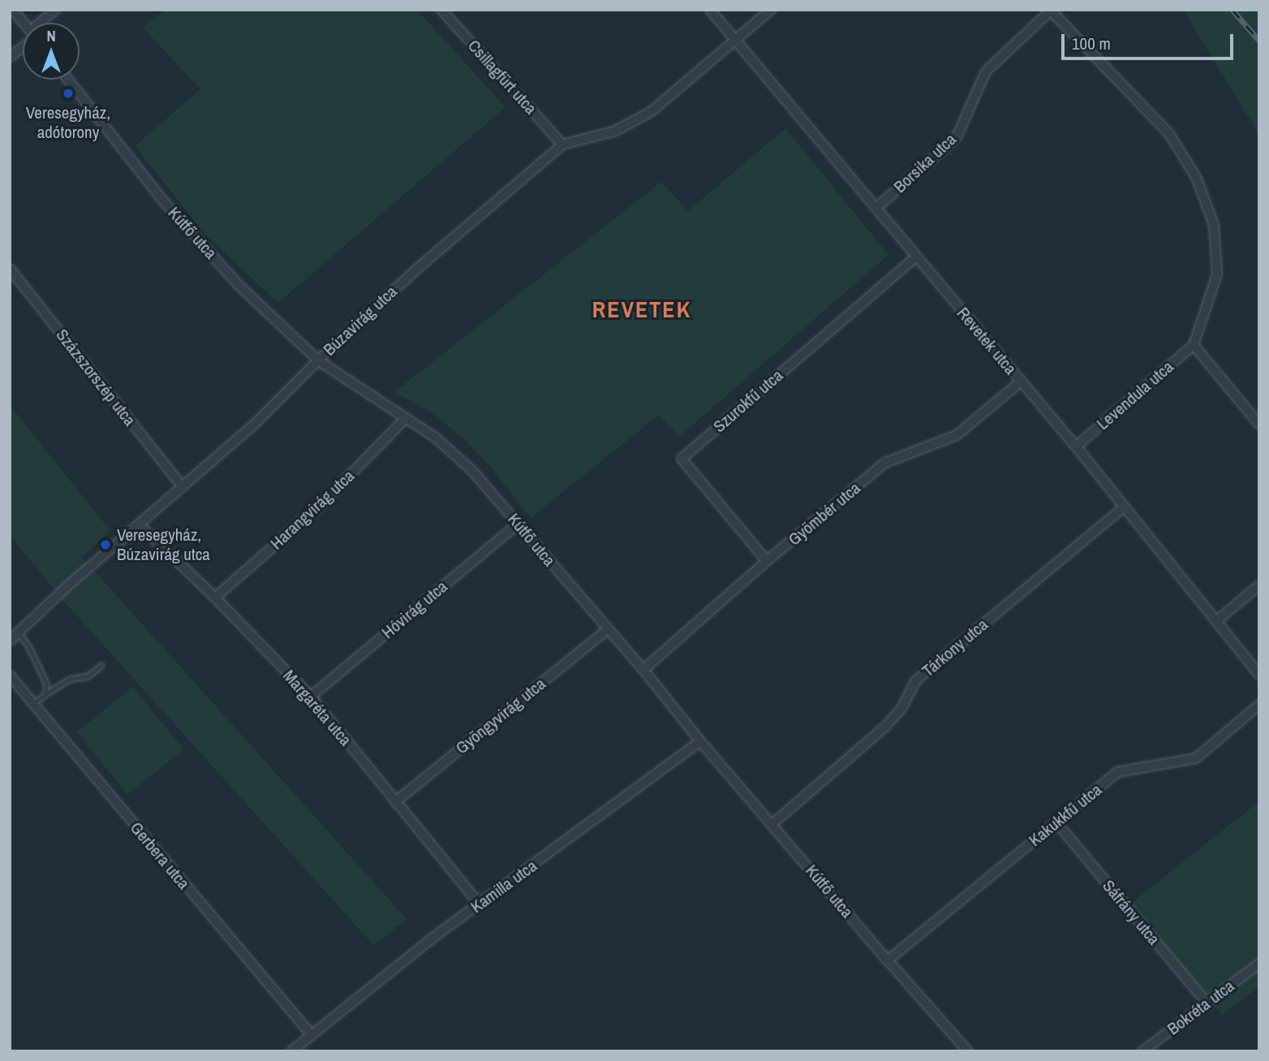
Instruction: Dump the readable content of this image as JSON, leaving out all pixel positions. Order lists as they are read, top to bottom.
{
  "streets": {
    "street": [
      "Csillagfürt utca",
      "Borsika utca",
      "Kútfő utca",
      "Búzavirág utca",
      "Revetek utca",
      "Százszorszép utca",
      "Levendula utca",
      "Szurokfű utca",
      "Harangvirág utca",
      "Gyömbér utca",
      "Hóvirág utca",
      "Tárkony utca",
      "Margaréta utca",
      "Gyöngyvirág utca",
      "Kakukkfű utca",
      "Gerbera utca",
      "Kamilla utca",
      "Sáfrány utca",
      "Bokréta utca"
    ]
  },
  "crossings": [
    ["Csillagfürt utca", "Búzavirág utca"],
    ["Borsika utca", "Revetek utca"],
    ["Kútfő utca", "Búzavirág utca"],
    ["Kútfő utca", "Harangvirág utca"],
    ["Kútfő utca", "Gyömbér utca"],
    ["Kútfő utca", "Hóvirág utca"],
    ["Kútfő utca", "Tárkony utca"],
    ["Kútfő utca", "Gyöngyvirág utca"],
    ["Kútfő utca", "Kakukkfű utca"],
    ["Kútfő utca", "Kamilla utca"],
    ["Búzavirág utca", "Revetek utca"],
    ["Búzavirág utca", "Százszorszép utca"],
    ["Búzavirág utca", "Margaréta utca"],
    ["Revetek utca", "Levendula utca"],
    ["Revetek utca", "Szurokfű utca"],
    ["Revetek utca", "Gyömbér utca"],
    ["Revetek utca", "Tárkony utca"],
    ["Szurokfű utca", "Gyömbér utca"],
    ["Harangvirág utca", "Margaréta utca"],
    ["Hóvirág utca", "Margaréta utca"],
    ["Margaréta utca", "Gyöngyvirág utca"],
    ["Margaréta utca", "Kamilla utca"],
    ["Kakukkfű utca", "Sáfrány utca"],
    ["Gerbera utca", "Kamilla utca"],
    ["Sáfrány utca", "Bokréta utca"]
  ],
  "districts": ["REVETEK"],
  "places": ["Veresegyház, adótorony", "Veresegyház, Búzavirág utca"],
  "scale_bar": "100 m",
  "north": "top"
}
